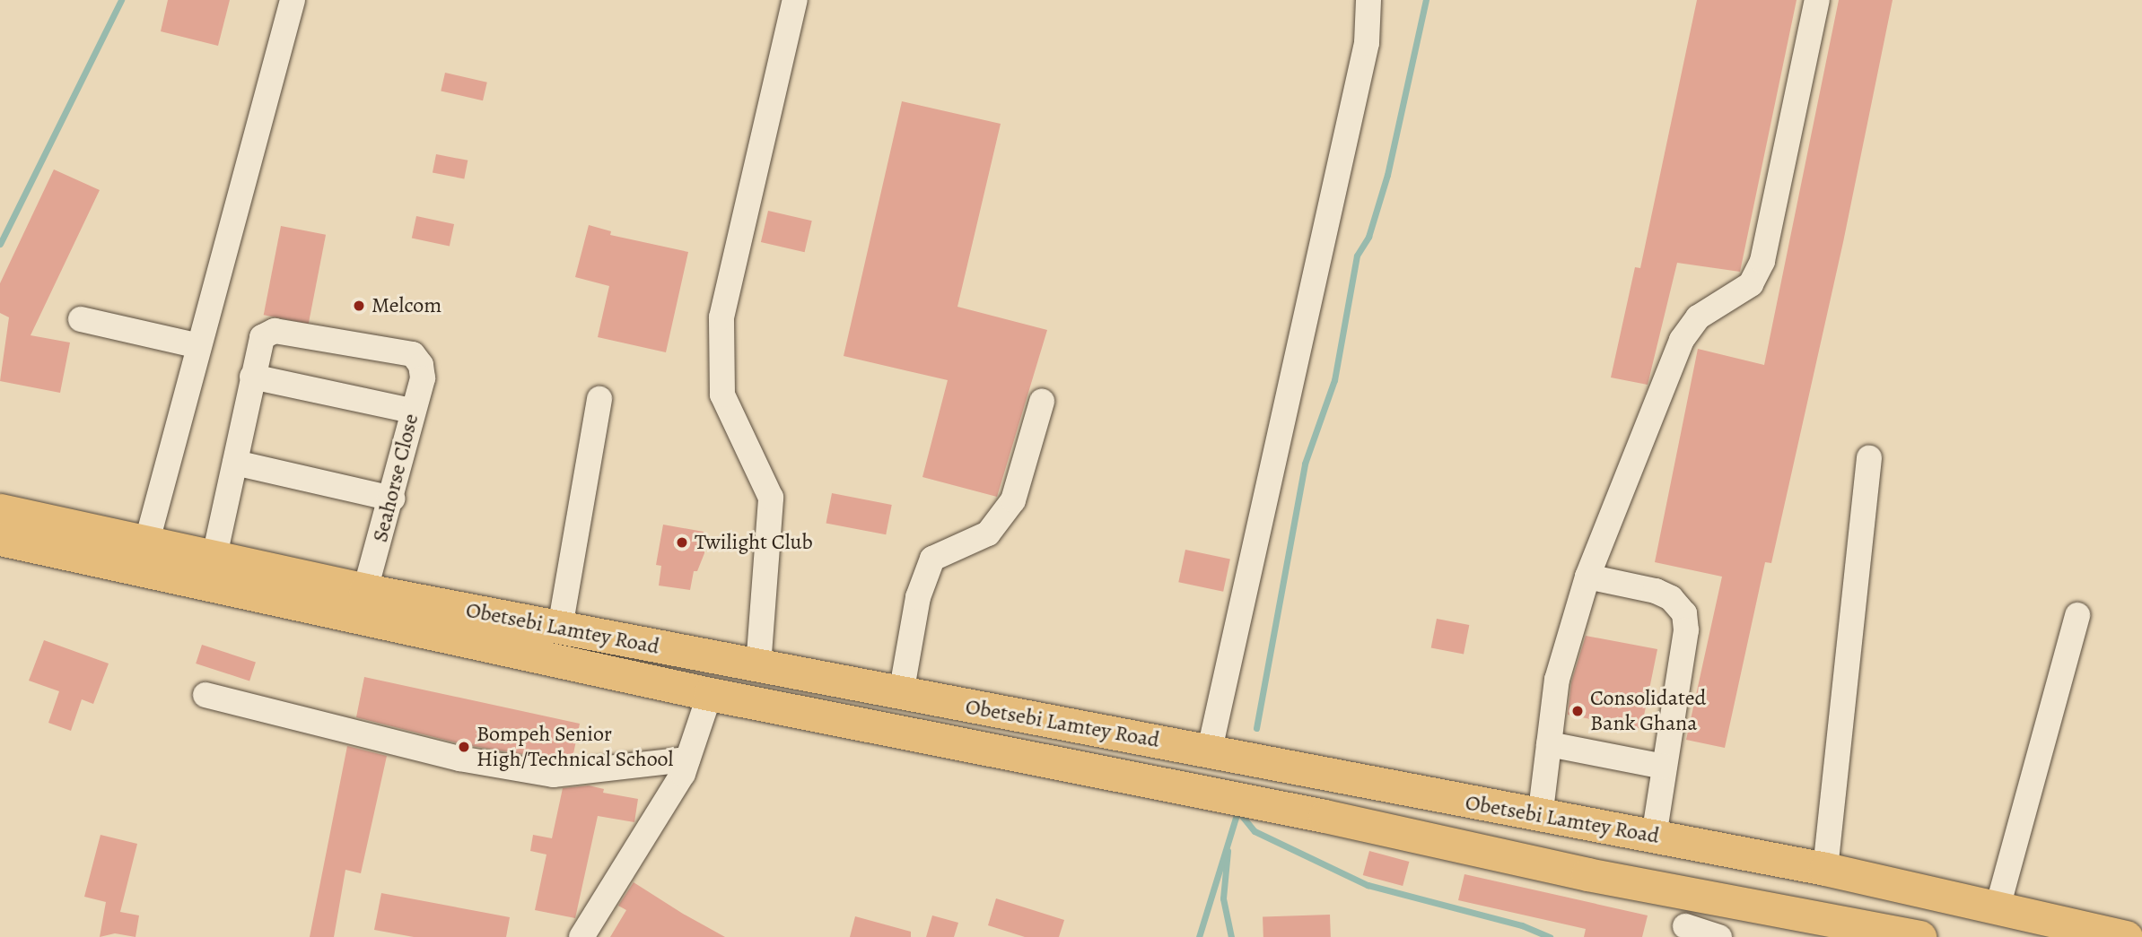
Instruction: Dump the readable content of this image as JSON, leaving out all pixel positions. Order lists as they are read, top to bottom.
{
  "streets": {
    "main road": ["Obetsebi Lamtey Road"],
    "street": ["Seahorse Close"]
  },
  "crossings": [
    ["Seahorse Close", "Obetsebi Lamtey Road"]
  ],
  "places": [
    "Melcom",
    "Twilight Club",
    "Consolidated Bank Ghana",
    "Bompeh Senior High/Technical School"
  ]
}
